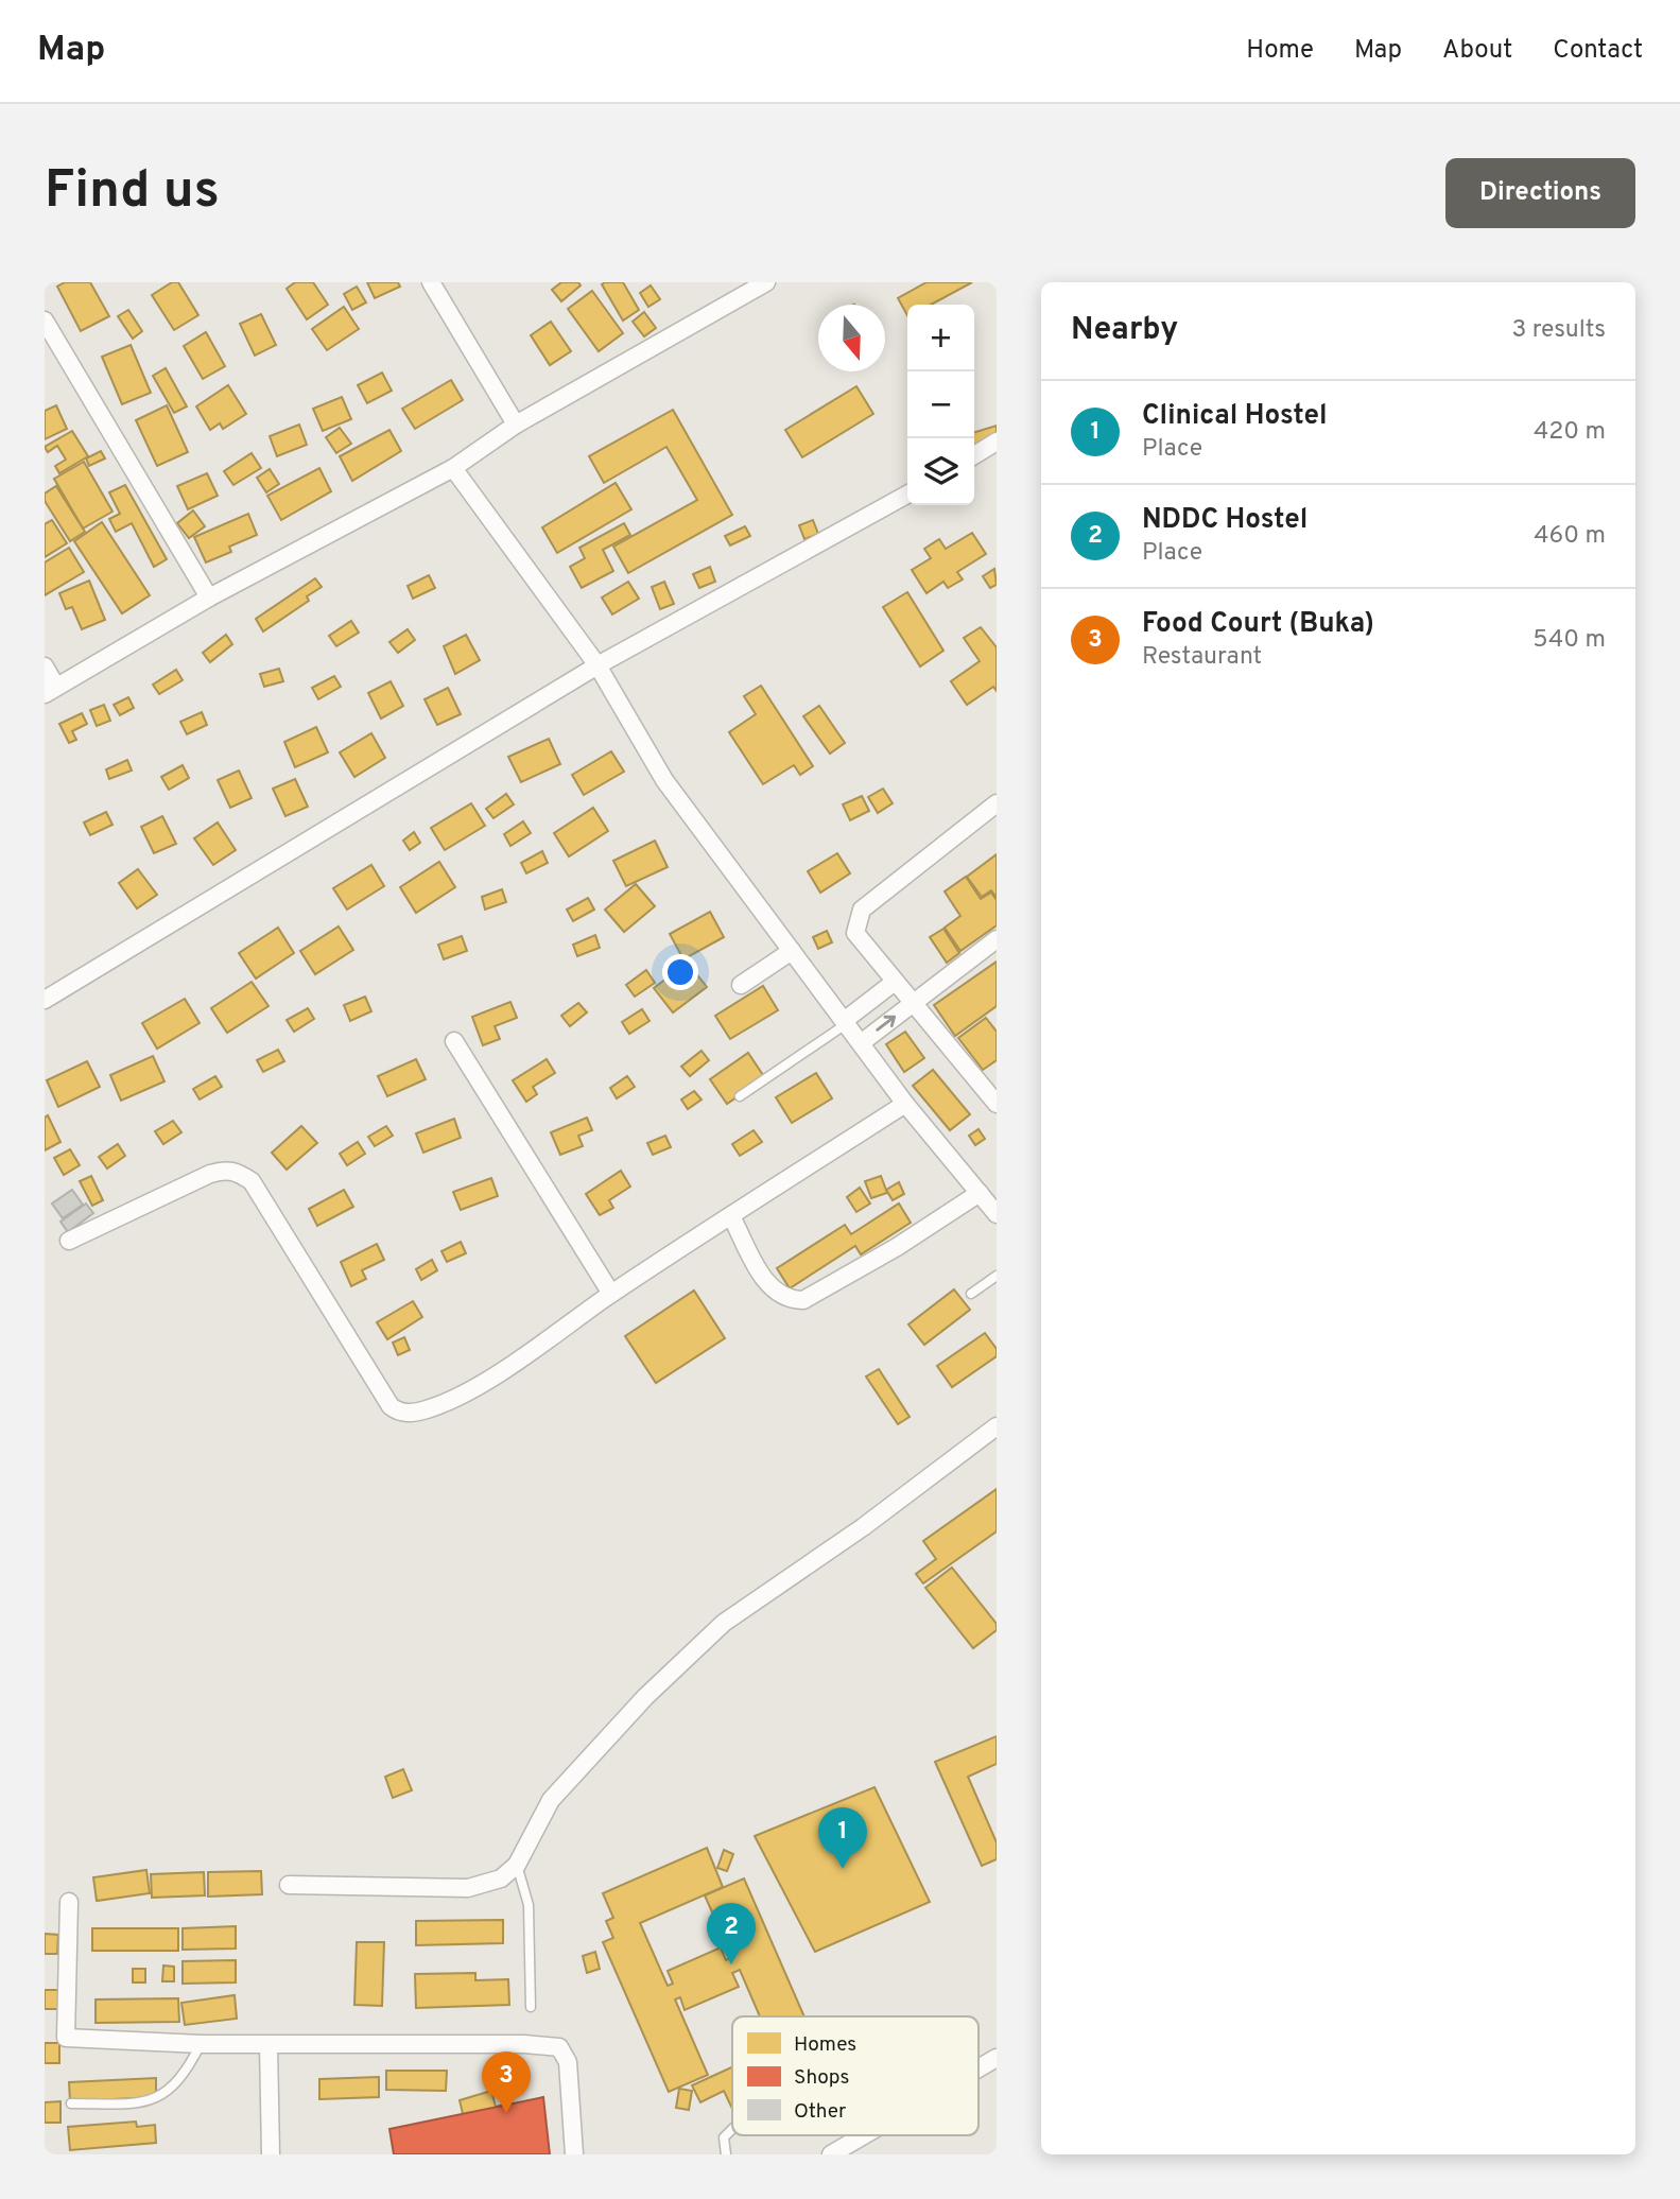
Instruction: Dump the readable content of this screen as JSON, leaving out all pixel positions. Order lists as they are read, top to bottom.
{
  "legend": ["Homes", "Shops", "Other"],
  "north": "bottom",
  "page": {
    "header": "Map",
    "nav": [
      "Home",
      "Map",
      "About",
      "Contact"
    ],
    "buttons": "Directions",
    "title": "Find us",
    "heading": ["Nearby", "3 results"],
    "map_buttons": ["+", "−"],
    "list": [
      {
        "mark": "1",
        "name": "Clinical Hostel",
        "note": "Place",
        "value": "420 m"
      },
      {
        "mark": "2",
        "name": "NDDC Hostel",
        "note": "Place",
        "value": "460 m"
      },
      {
        "mark": "3",
        "name": "Food Court (Buka)",
        "note": "Restaurant",
        "value": "540 m"
      }
    ],
    "pins": ["1", "2", "3"]
  }
}
